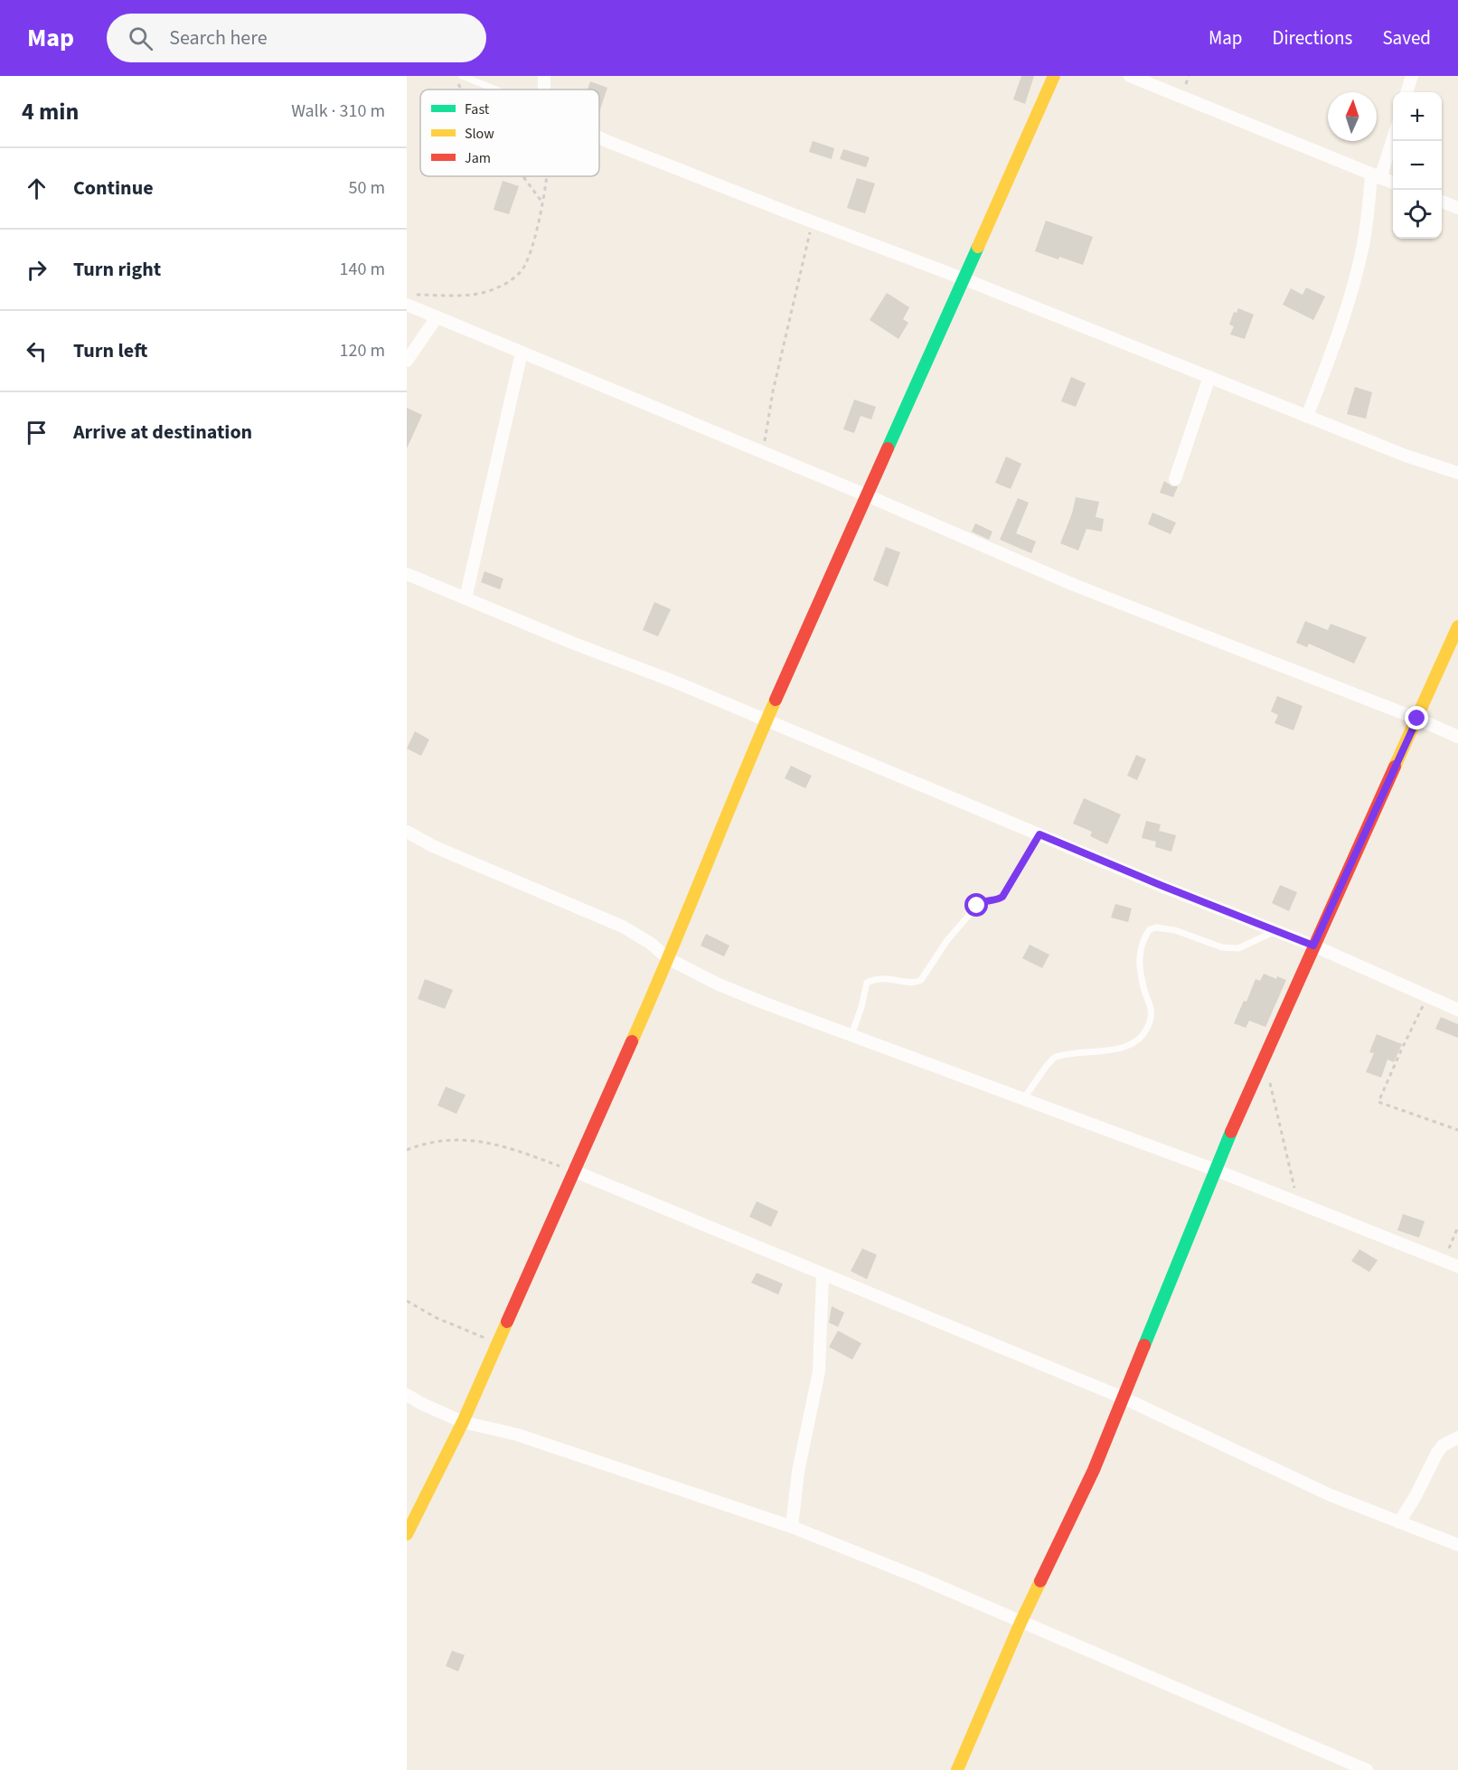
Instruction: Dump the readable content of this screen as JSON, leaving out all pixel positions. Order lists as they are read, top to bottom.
{
  "legend": ["Fast", "Slow", "Jam"],
  "north": "top",
  "page": {
    "header": "Map",
    "search": "Search here",
    "nav": ["Map", "Directions", "Saved"],
    "heading": ["4 min", "Walk · 310 m"],
    "map_buttons": ["+", "−"],
    "list": [
      ["Continue", "50 m"],
      ["Turn right", "140 m"],
      ["Turn left", "120 m"],
      "Arrive at destination"
    ]
  }
}
